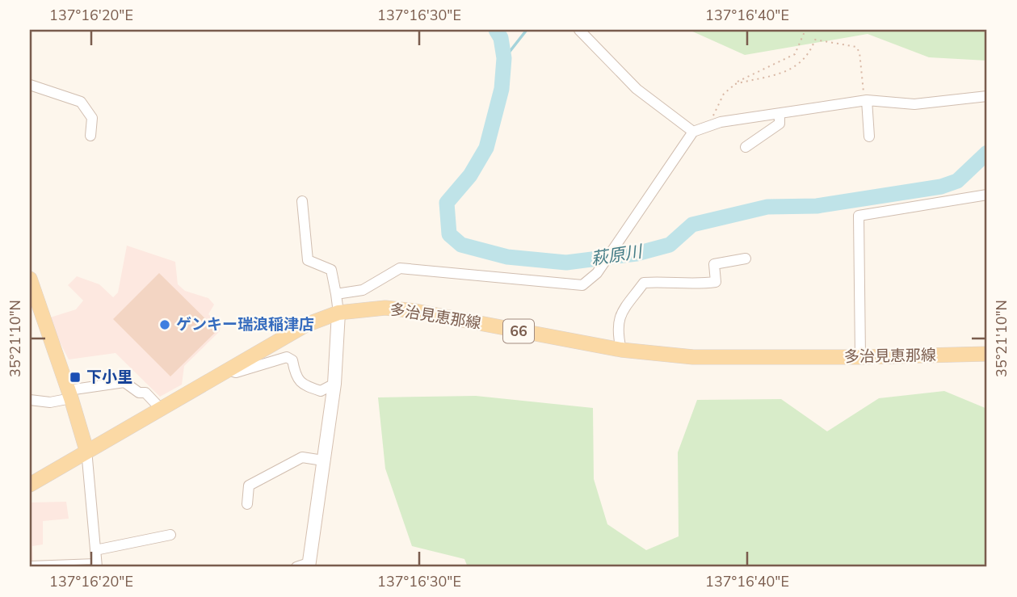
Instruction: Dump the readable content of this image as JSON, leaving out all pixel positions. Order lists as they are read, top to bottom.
{
  "streets": {
    "main road": ["多治見恵那線", "66"]
  },
  "water": ["萩原川"],
  "places": {
    "other": ["ゲンキー瑞浪稲津店"],
    "transit": ["下小里"]
  },
  "coordinates": [
    "137°16'20\"E",
    "137°16'30\"E",
    "137°16'40\"E",
    "35°21'10\"N"
  ]
}
